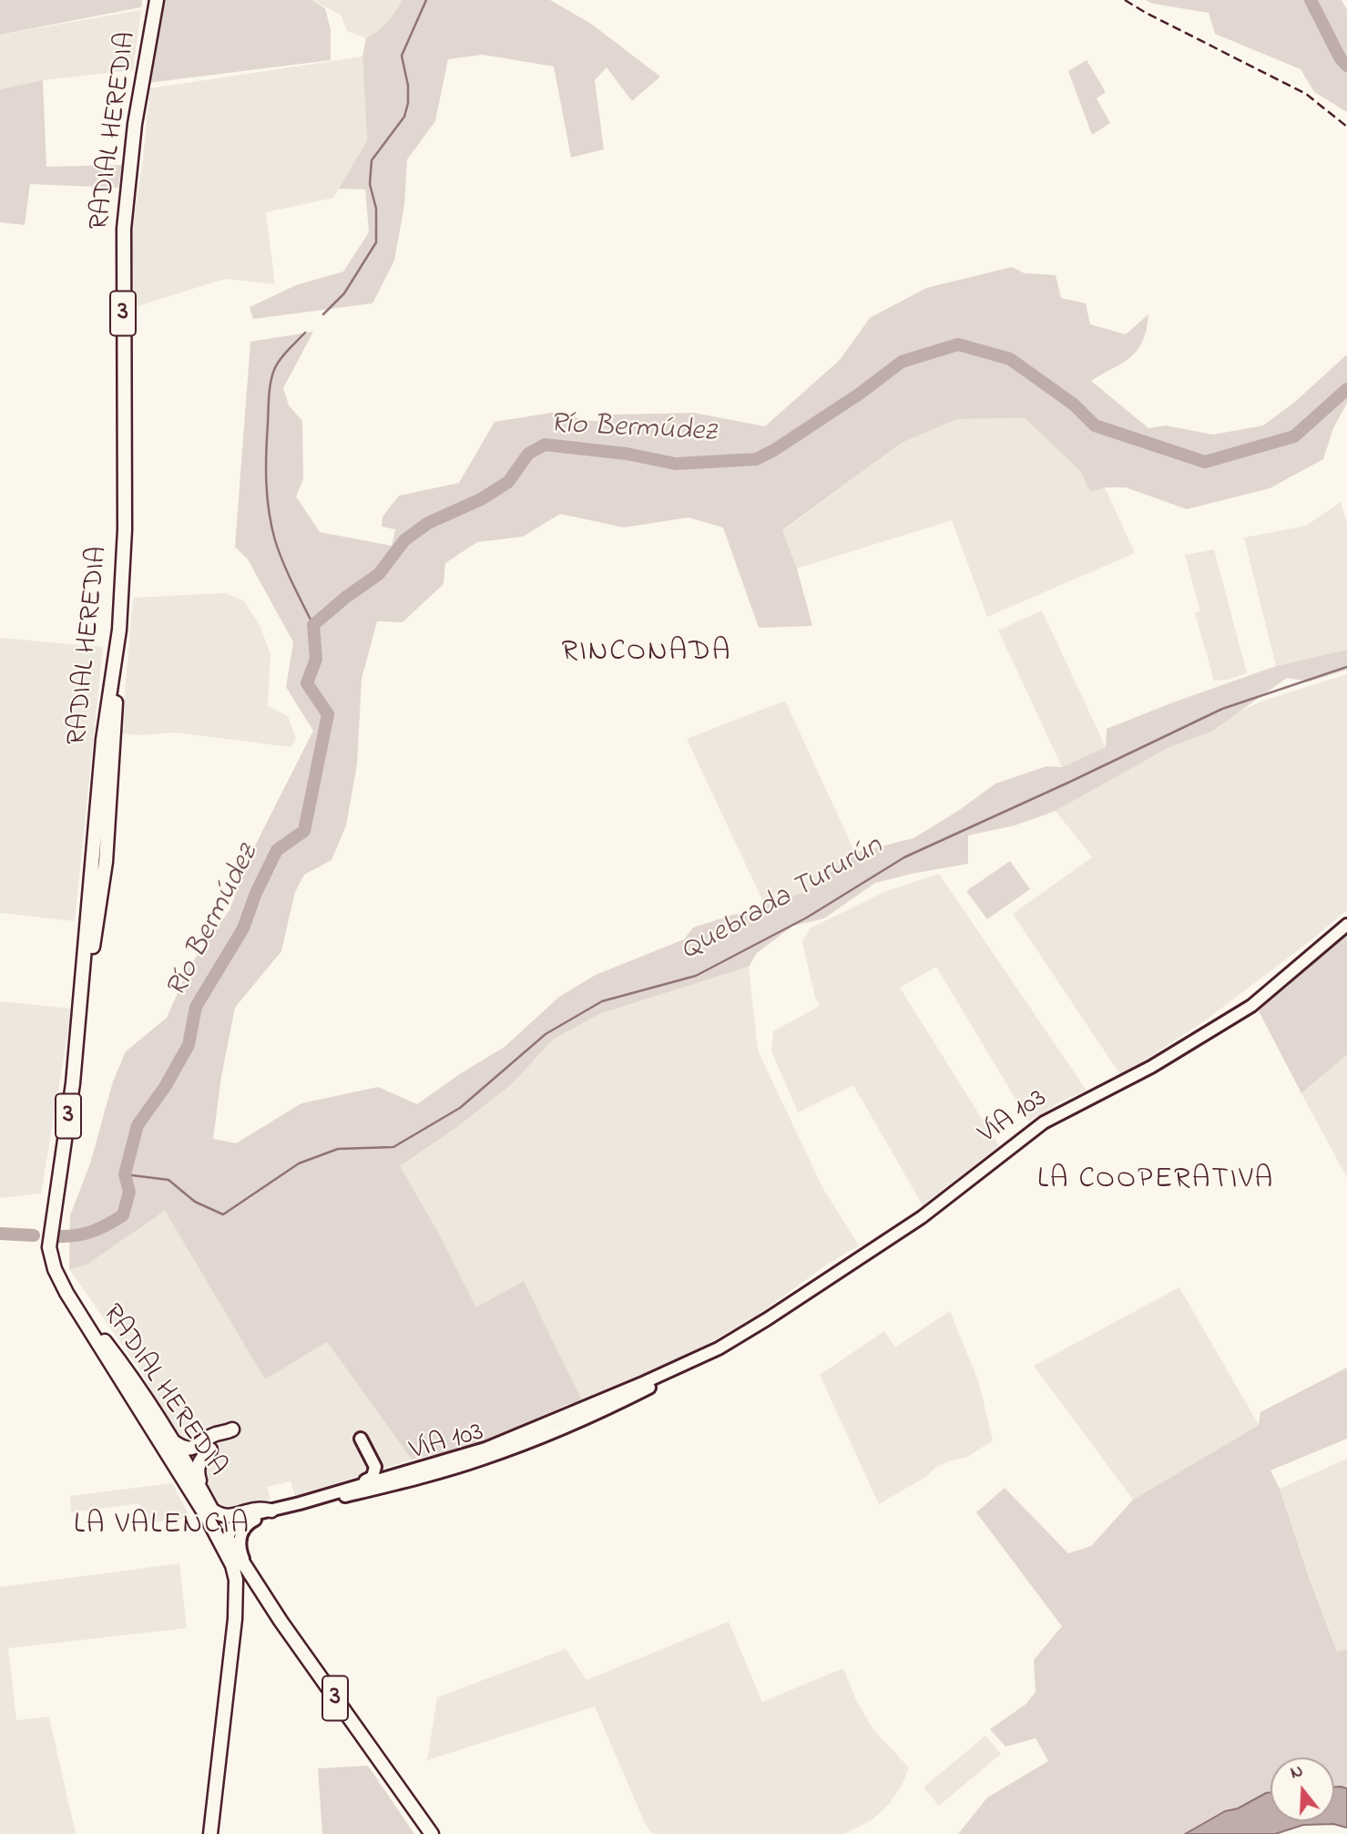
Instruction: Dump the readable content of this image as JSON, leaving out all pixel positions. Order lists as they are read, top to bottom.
{
  "streets": {
    "main road": ["RADIAL HEREDIA", "3", "VÍA 103"]
  },
  "crossings": [
    ["RADIAL HEREDIA", "VÍA 103"]
  ],
  "districts": ["RINCONADA", "LA COOPERATIVA", "LA VALENCIA"],
  "water": ["Río Bermúdez", "Quebrada Tururún"],
  "north": "top"
}
